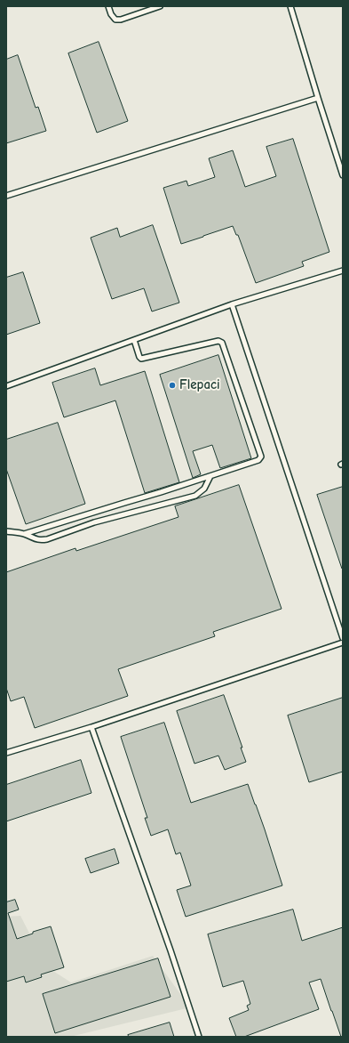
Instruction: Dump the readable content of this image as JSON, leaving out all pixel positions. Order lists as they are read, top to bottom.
{
  "places": ["Flepaci"]
}
